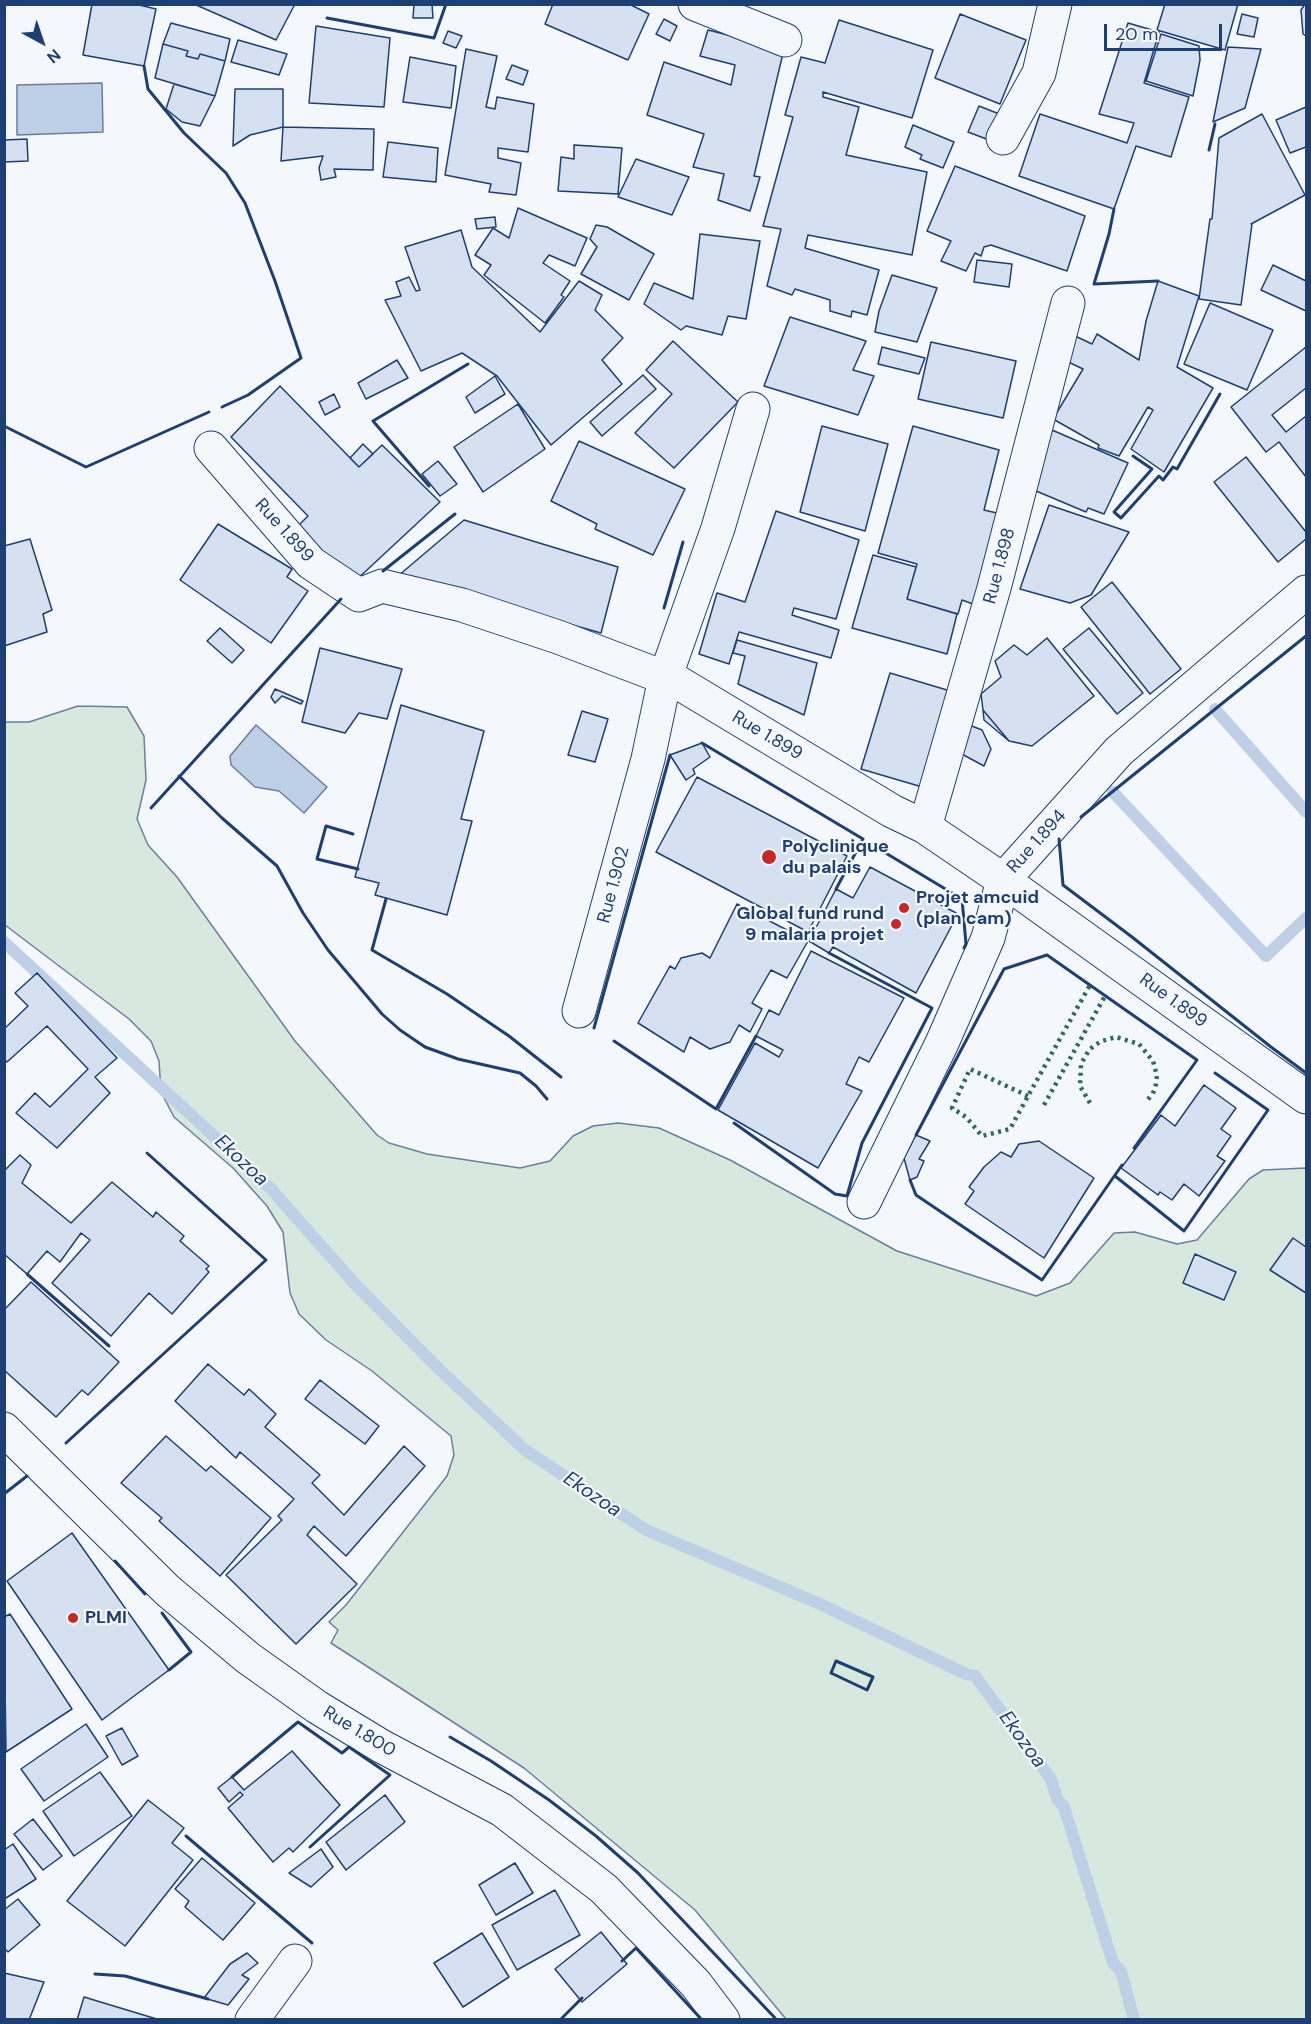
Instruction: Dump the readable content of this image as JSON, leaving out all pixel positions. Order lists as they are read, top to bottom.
{
  "streets": {
    "street": [
      "Rue 1.899",
      "Rue 1.898",
      "Rue 1.894",
      "Rue 1.902",
      "Rue 1.800"
    ]
  },
  "crossings": [
    ["Rue 1.899", "Rue 1.898"],
    ["Rue 1.899", "Rue 1.894"],
    ["Rue 1.899", "Rue 1.902"]
  ],
  "water": ["Ekozoa"],
  "places": [
    "Polyclinique du palais",
    "Projet amcuid (plan cam)",
    "Global fund rund 9 malaria projet",
    "PLMI"
  ],
  "scale_bar": "20 m",
  "north": "bottom right"
}
